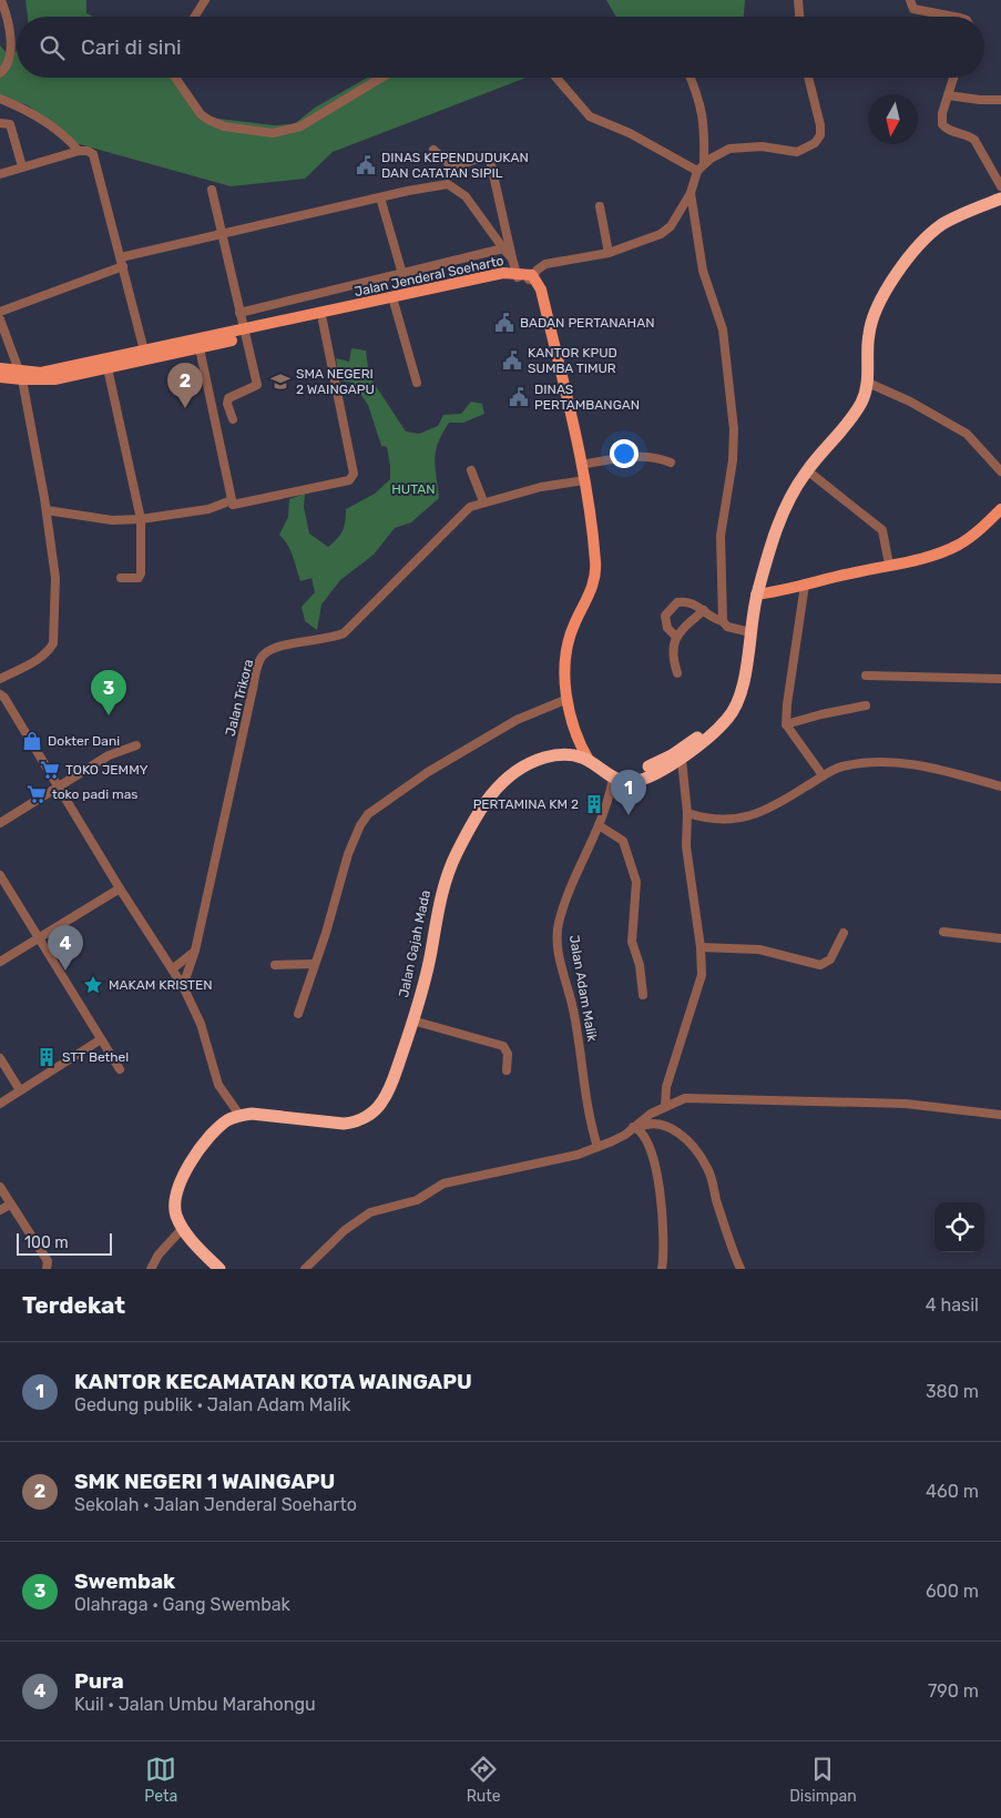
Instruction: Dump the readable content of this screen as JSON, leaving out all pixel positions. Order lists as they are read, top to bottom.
{
  "streets": {
    "highway": ["Jalan Gajah Mada"],
    "main road": ["Jalan Jenderal Soeharto"],
    "street": ["Jalan Trikora", "Jalan Adam Malik"]
  },
  "crossings": [
    ["Jalan Gajah Mada", "Jalan Adam Malik"]
  ],
  "parks": ["HUTAN"],
  "places": {
    "public building": [
      "DINAS KEPENDUDUKAN DAN CATATAN SIPIL",
      "BADAN PERTANAHAN",
      "KANTOR KPUD SUMBA TIMUR",
      "DINAS PERTAMBANGAN"
    ],
    "school or university": ["SMA NEGERI 2 WAINGAPU"],
    "shop": ["Dokter Dani"],
    "supermarket": ["TOKO JEMMY", "toko padi mas"],
    "building": ["PERTAMINA KM 2", "STT Bethel"],
    "place": ["MAKAM KRISTEN"]
  },
  "scale_bar": "100 m",
  "north": "bottom",
  "page": {
    "search": "Cari di sini",
    "pins": [
      "2",
      "3",
      "1",
      "4"
    ],
    "scale": "100 m",
    "heading": ["Terdekat", "4 hasil"],
    "list": [
      {
        "mark": "1",
        "name": "KANTOR KECAMATAN KOTA WAINGAPU",
        "note": "Gedung publik · Jalan Adam Malik",
        "value": "380 m"
      },
      {
        "mark": "2",
        "name": "SMK NEGERI 1 WAINGAPU",
        "note": "Sekolah · Jalan Jenderal Soeharto",
        "value": "460 m"
      },
      {
        "mark": "3",
        "name": "Swembak",
        "note": "Olahraga · Gang Swembak",
        "value": "600 m"
      },
      {
        "mark": "4",
        "name": "Pura",
        "note": "Kuil · Jalan Umbu Marahongu",
        "value": "790 m"
      }
    ],
    "nav": ["Peta", "Rute", "Disimpan"]
  }
}
